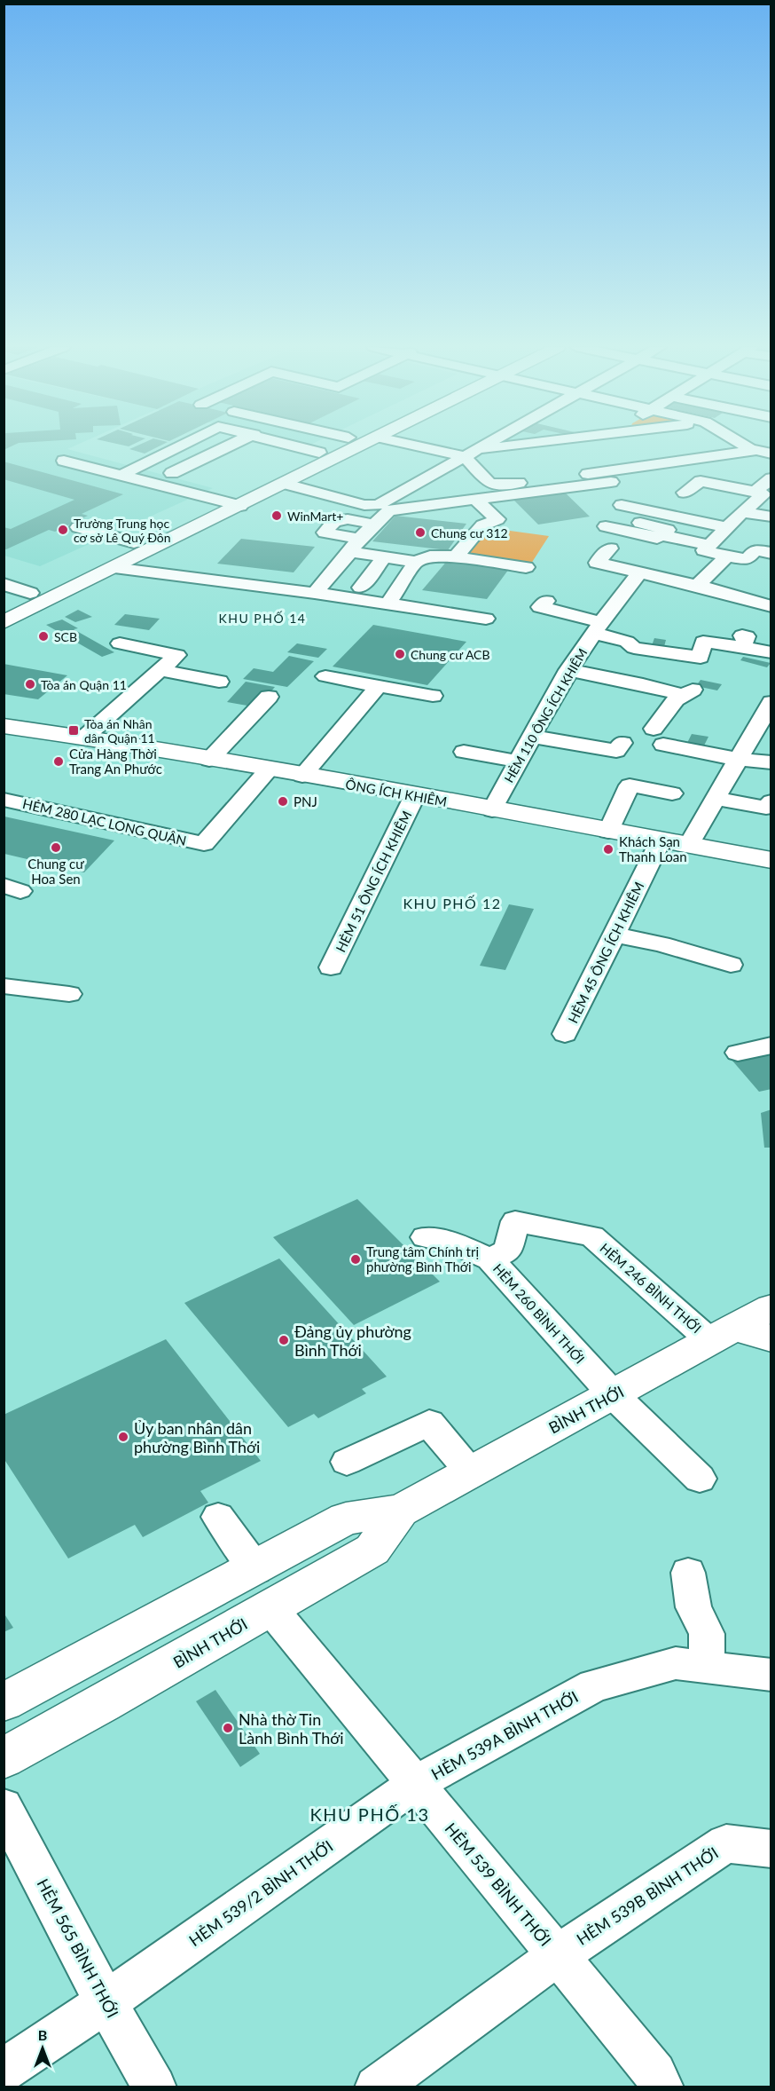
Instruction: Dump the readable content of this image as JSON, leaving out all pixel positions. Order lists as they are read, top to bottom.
{
  "streets": {
    "main road": ["ÔNG ÍCH KHIÊM", "BÌNH THỚI"],
    "street": [
      "HẺM 110 ÔNG ÍCH KHIÊM",
      "HẺM 280 LẠC LONG QUÂN",
      "HẺM 51 ÔNG ÍCH KHIÊM",
      "HẺM 45 ÔNG ÍCH KHIÊM",
      "HẺM 246 BÌNH THỚI",
      "HẺM 260 BÌNH THỚI",
      "HẺM 539A BÌNH THỚI",
      "HẺM 539 BÌNH THỚI",
      "HẺM 539/2 BÌNH THỚI",
      "HẺM 539B BÌNH THỚI",
      "HẺM 565 BÌNH THỚI"
    ]
  },
  "crossings": [
    ["HẺM 110 ÔNG ÍCH KHIÊM", "ÔNG ÍCH KHIÊM"],
    ["ÔNG ÍCH KHIÊM", "HẺM 280 LẠC LONG QUÂN"],
    ["ÔNG ÍCH KHIÊM", "HẺM 51 ÔNG ÍCH KHIÊM"],
    ["ÔNG ÍCH KHIÊM", "HẺM 45 ÔNG ÍCH KHIÊM"],
    ["HẺM 246 BÌNH THỚI", "HẺM 260 BÌNH THỚI"],
    ["HẺM 246 BÌNH THỚI", "BÌNH THỚI"],
    ["HẺM 260 BÌNH THỚI", "BÌNH THỚI"],
    ["BÌNH THỚI", "HẺM 539 BÌNH THỚI"],
    ["HẺM 539A BÌNH THỚI", "HẺM 539 BÌNH THỚI"],
    ["HẺM 539A BÌNH THỚI", "HẺM 539/2 BÌNH THỚI"],
    ["HẺM 539 BÌNH THỚI", "HẺM 539/2 BÌNH THỚI"],
    ["HẺM 539 BÌNH THỚI", "HẺM 539B BÌNH THỚI"],
    ["HẺM 539/2 BÌNH THỚI", "HẺM 565 BÌNH THỚI"]
  ],
  "districts": ["KHU PHỐ 14", "KHU PHỐ 12", "KHU PHỐ 13"],
  "places": {
    "other": [
      "WinMart+",
      "Trường Trung học cơ sở Lê Quý Đôn",
      "Chung cư 312",
      "SCB",
      "Chung cư ACB",
      "Tòa án Quận 11",
      "Cửa Hàng Thời Trang An Phước",
      "PNJ",
      "Chung cư Hoa Sen",
      "Khách Sạn Thanh Loan",
      "Trung tâm Chính trị phường Bình Thới",
      "Đảng ủy phường Bình Thới",
      "Ủy ban nhân dân phường Bình Thới",
      "Nhà thờ Tin Lành Bình Thới"
    ],
    "transit": ["Tòa án Nhân dân Quận 11"]
  },
  "north": "top"
}
